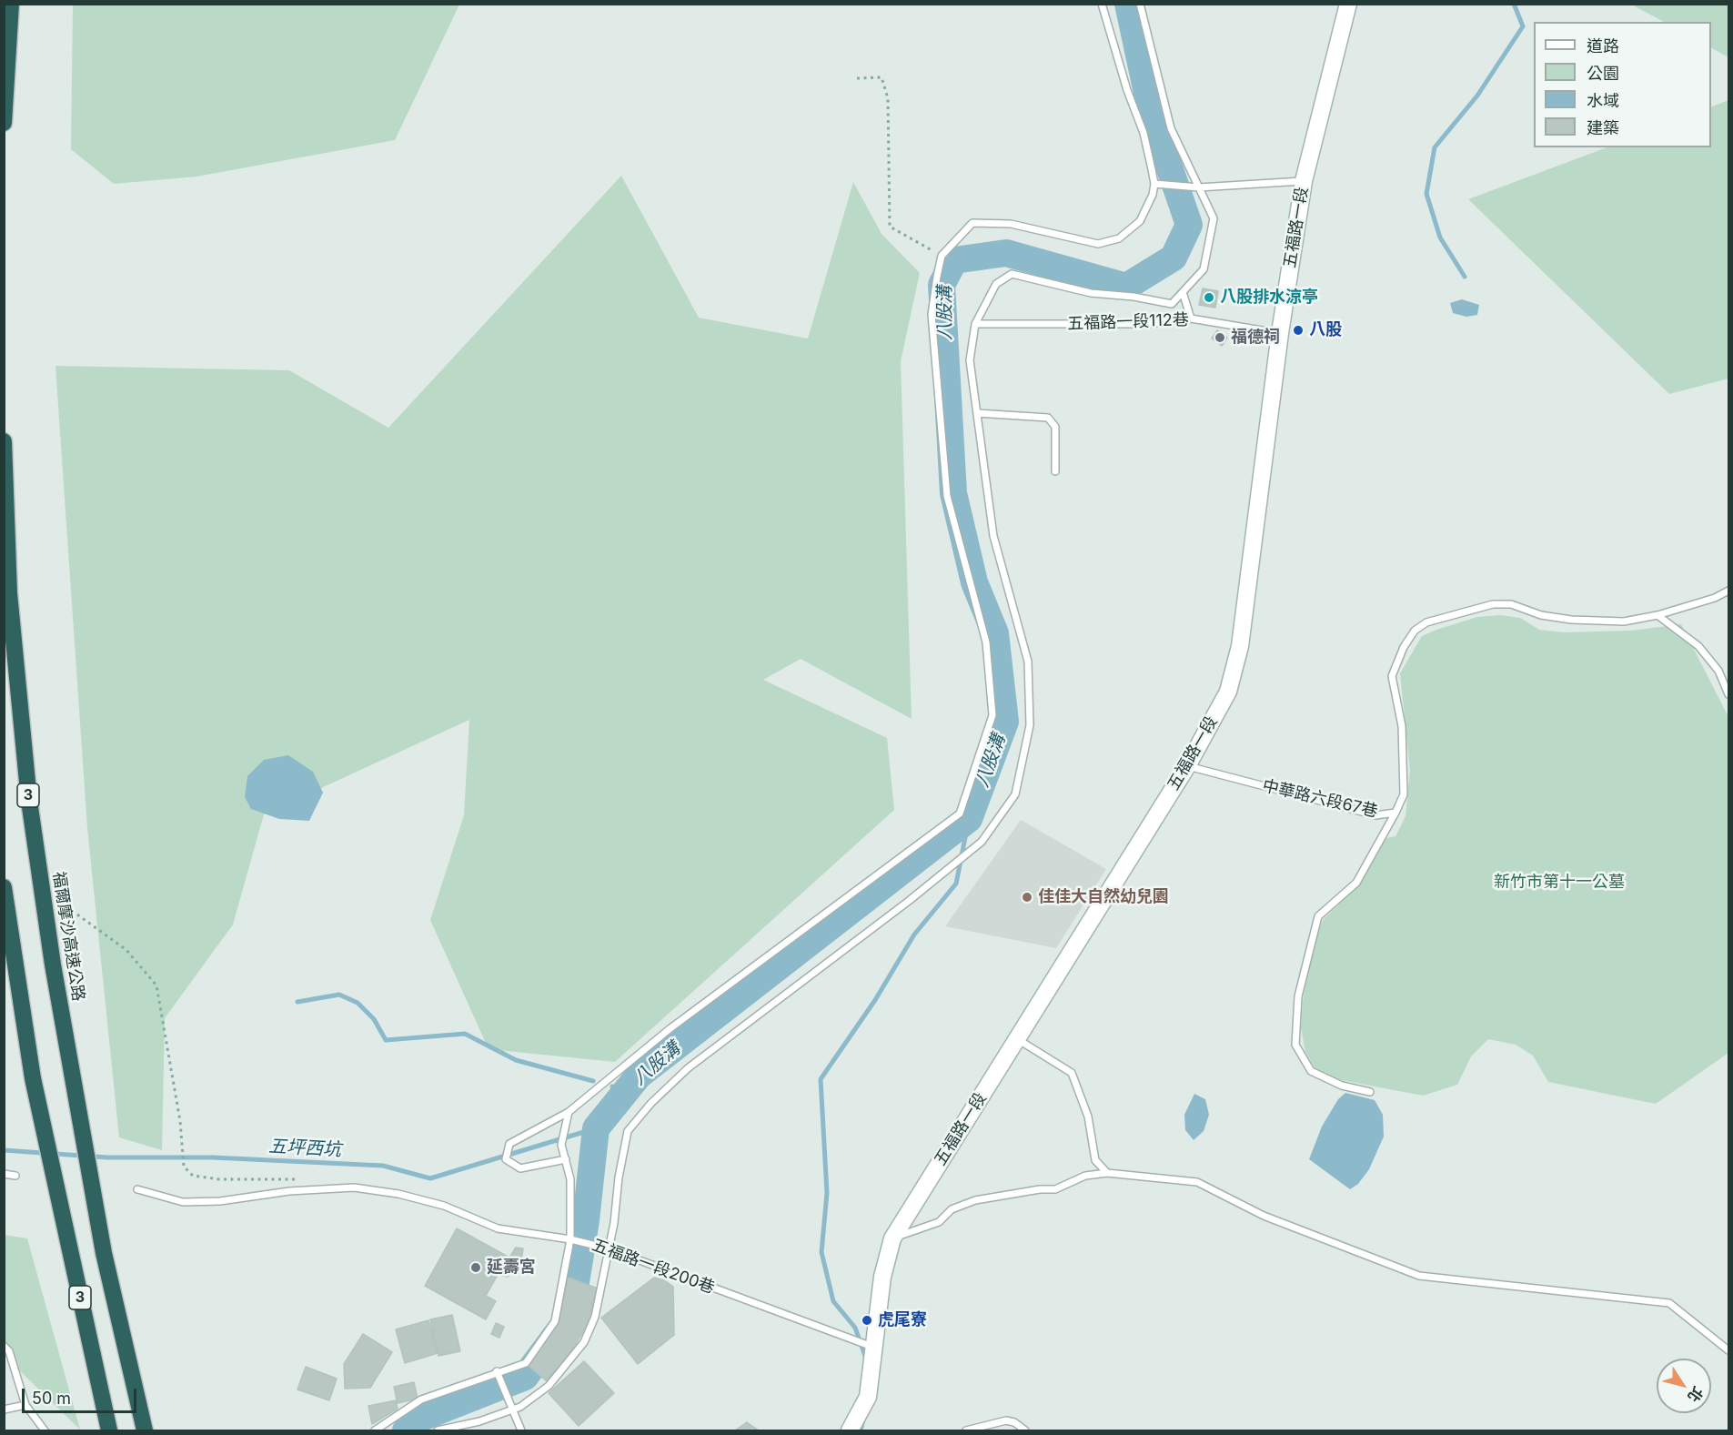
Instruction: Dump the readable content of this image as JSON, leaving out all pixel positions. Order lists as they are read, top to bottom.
{
  "streets": {
    "highway": ["3", "福爾摩沙高速公路"],
    "main road": ["五福路一段"],
    "lane": ["五福路一段112巷", "中華路六段67巷", "五福路一段200巷"]
  },
  "crossings": [
    ["五福路一段", "五福路一段112巷"],
    ["五福路一段", "中華路六段67巷"],
    ["五福路一段", "五福路一段200巷"]
  ],
  "water": ["八股溝", "五坪西坑"],
  "parks": ["新竹市第十一公墓"],
  "places": [
    "八股排水涼亭",
    "八股",
    "福德祠",
    "佳佳大自然幼兒園",
    "延壽宮",
    "虎尾寮"
  ],
  "legend": [
    "道路",
    "公園",
    "水域",
    "建築"
  ],
  "scale_bar": "50 m",
  "north": "bottom right"
}
